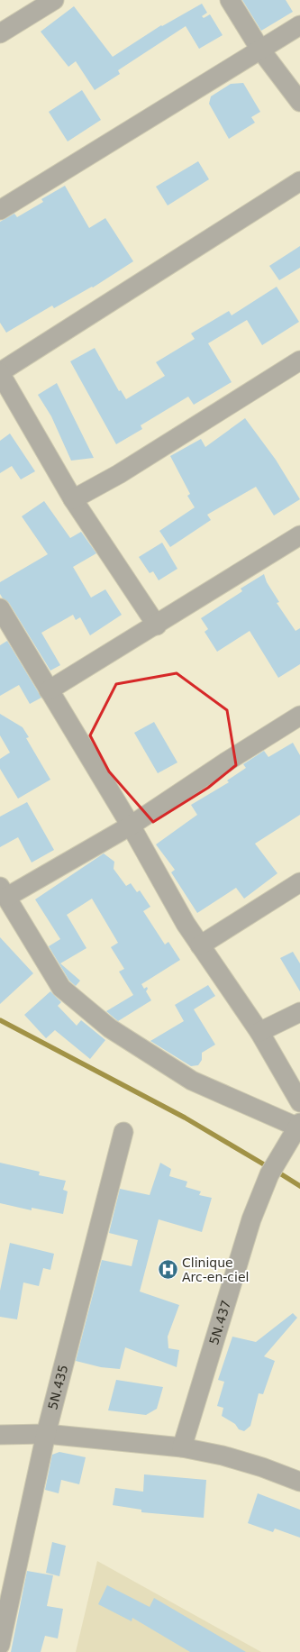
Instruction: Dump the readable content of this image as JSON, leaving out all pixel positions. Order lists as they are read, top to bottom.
{
  "streets": {
    "street": ["5N.437", "5N.435"]
  },
  "places": {
    "hospital": ["Clinique Arc-en-ciel"]
  }
}
